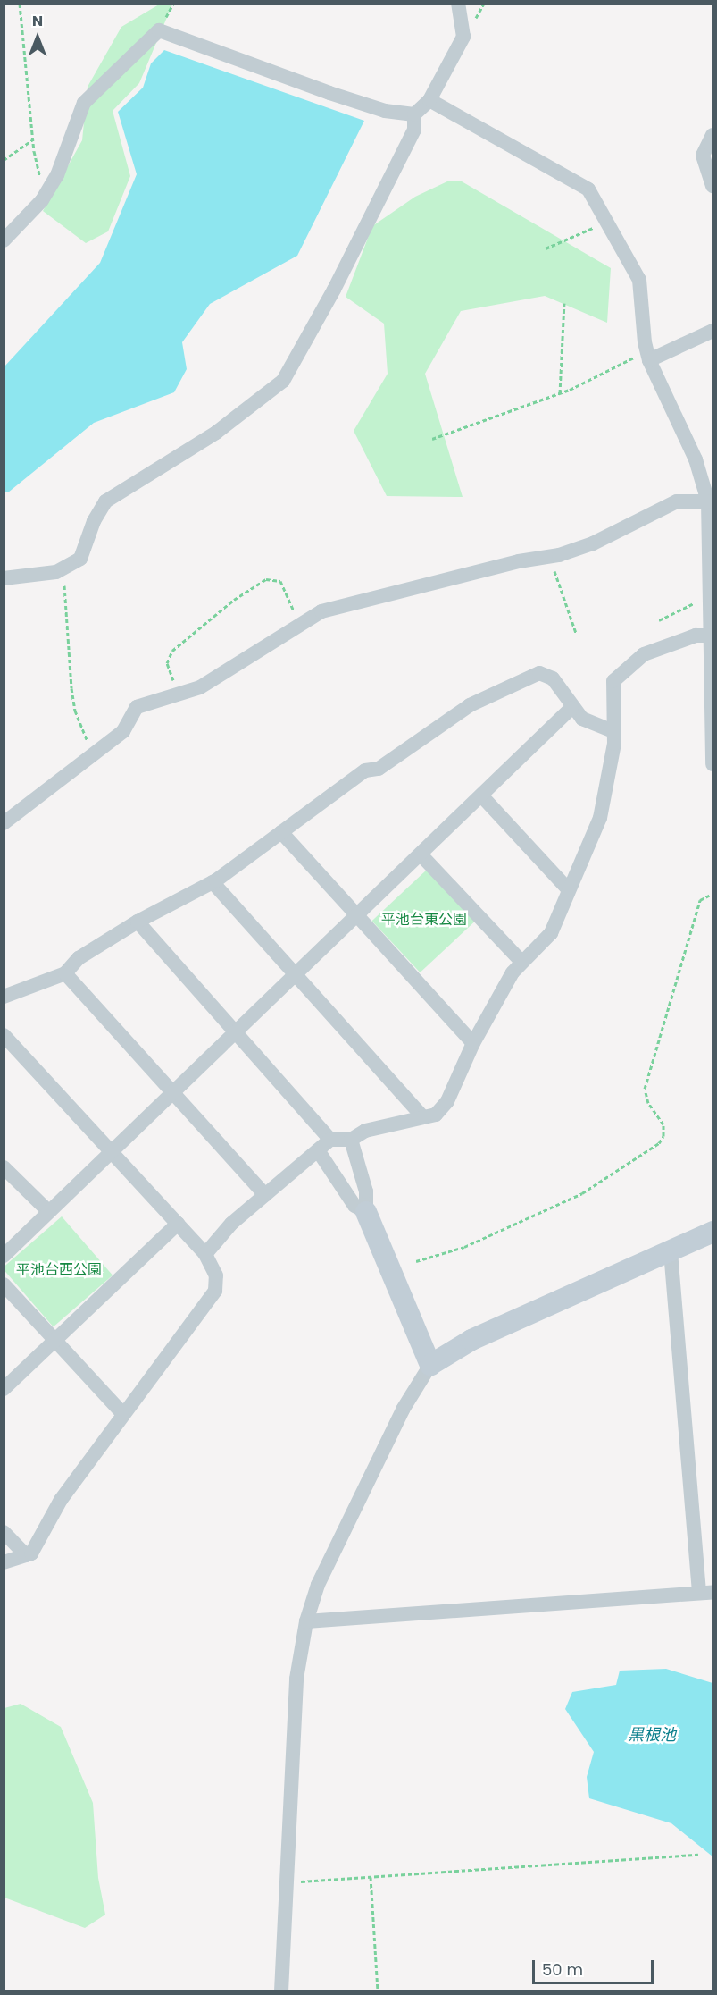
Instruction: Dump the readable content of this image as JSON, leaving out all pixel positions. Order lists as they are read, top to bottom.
{
  "water": ["黒根池"],
  "parks": ["平池台東公園", "平池台西公園"],
  "scale_bar": "50 m",
  "north": "top"
}
